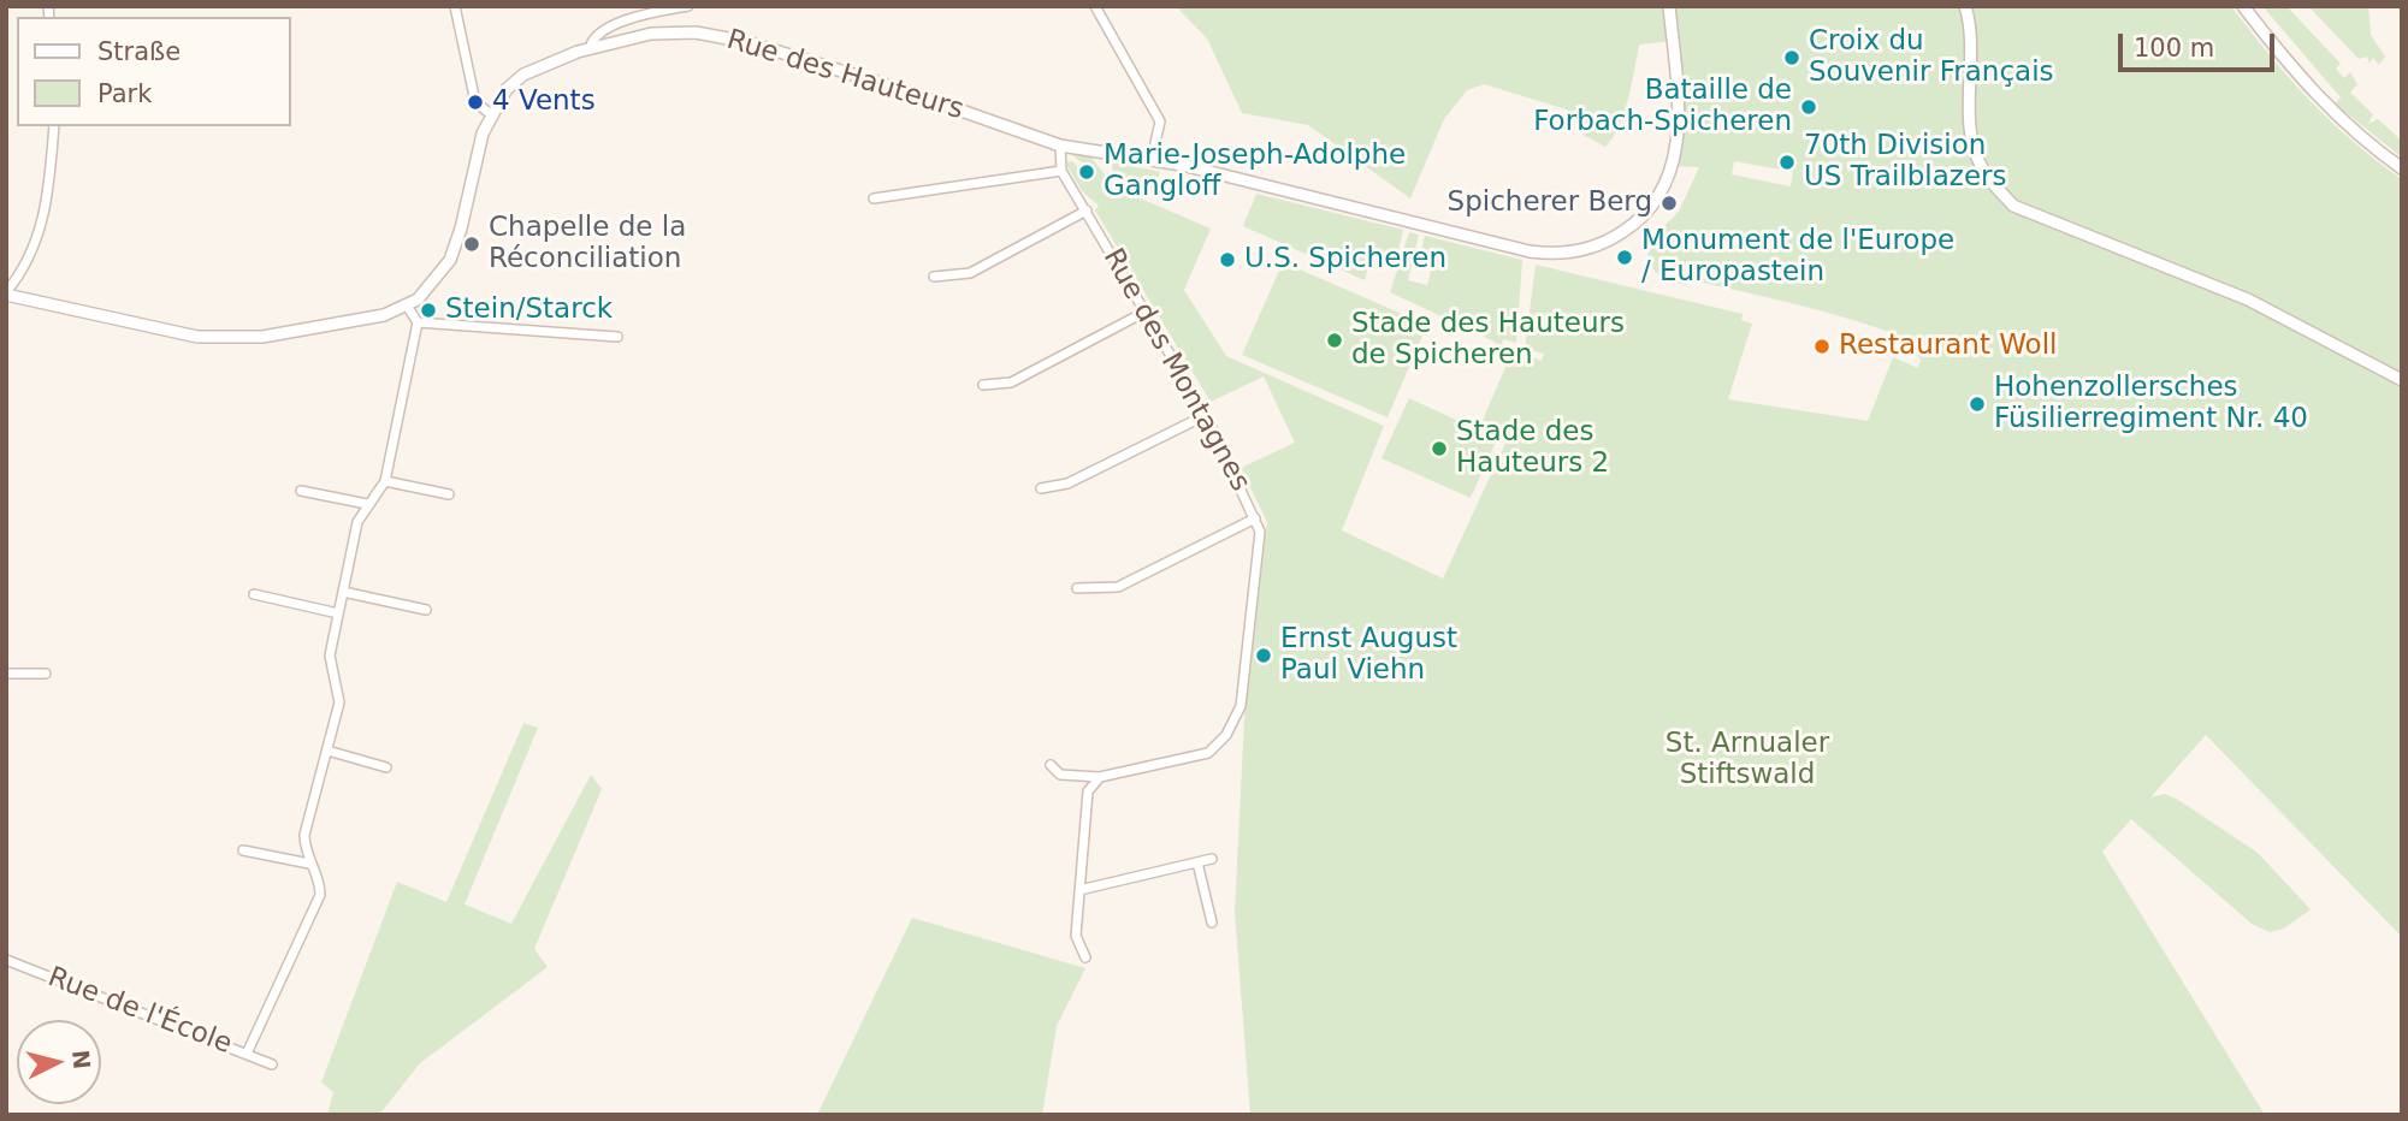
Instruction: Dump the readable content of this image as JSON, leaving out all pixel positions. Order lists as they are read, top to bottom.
{
  "streets": {
    "street": ["Rue des Hauteurs", "Rue des Montagnes", "Rue de l'École"]
  },
  "crossings": [
    ["Rue des Hauteurs", "Rue des Montagnes"]
  ],
  "parks": ["St. Arnualer Stiftswald"],
  "places": [
    "Croix du Souvenir Français",
    "4 Vents",
    "Bataille de Forbach-Spicheren",
    "70th Division US Trailblazers",
    "Marie-Joseph-Adolphe Gangloff",
    "Spicherer Berg",
    "Chapelle de la Réconciliation",
    "Monument de l'Europe / Europastein",
    "U.S. Spicheren",
    "Stein/Starck",
    "Stade des Hauteurs de Spicheren",
    "Restaurant Woll",
    "Hohenzollersches Füsilierregiment Nr. 40",
    "Stade des Hauteurs 2",
    "Ernst August Paul Viehn"
  ],
  "legend": ["Straße", "Park"],
  "scale_bar": "100 m",
  "north": "right"
}
